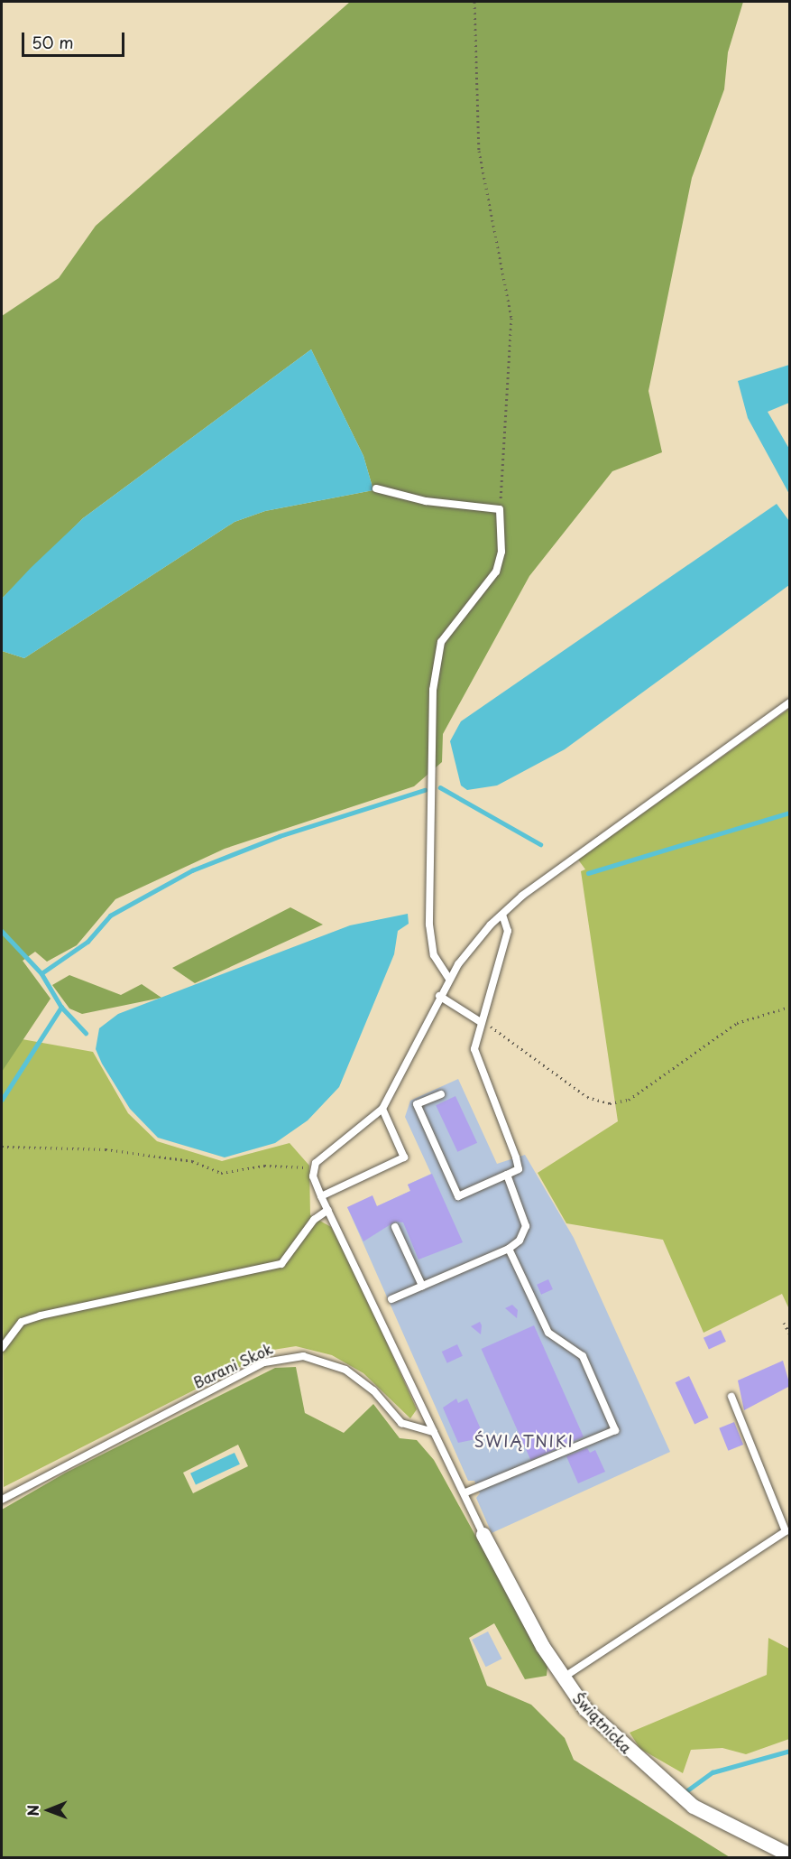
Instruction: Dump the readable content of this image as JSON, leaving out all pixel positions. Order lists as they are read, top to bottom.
{
  "streets": {
    "street": ["Świątnicka"],
    "lane": ["Barani Skok"]
  },
  "crossings": [
    ["Barani Skok", "Świątnicka"]
  ],
  "districts": ["ŚWIĄTNIKI"],
  "scale_bar": "50 m",
  "north": "left"
}
